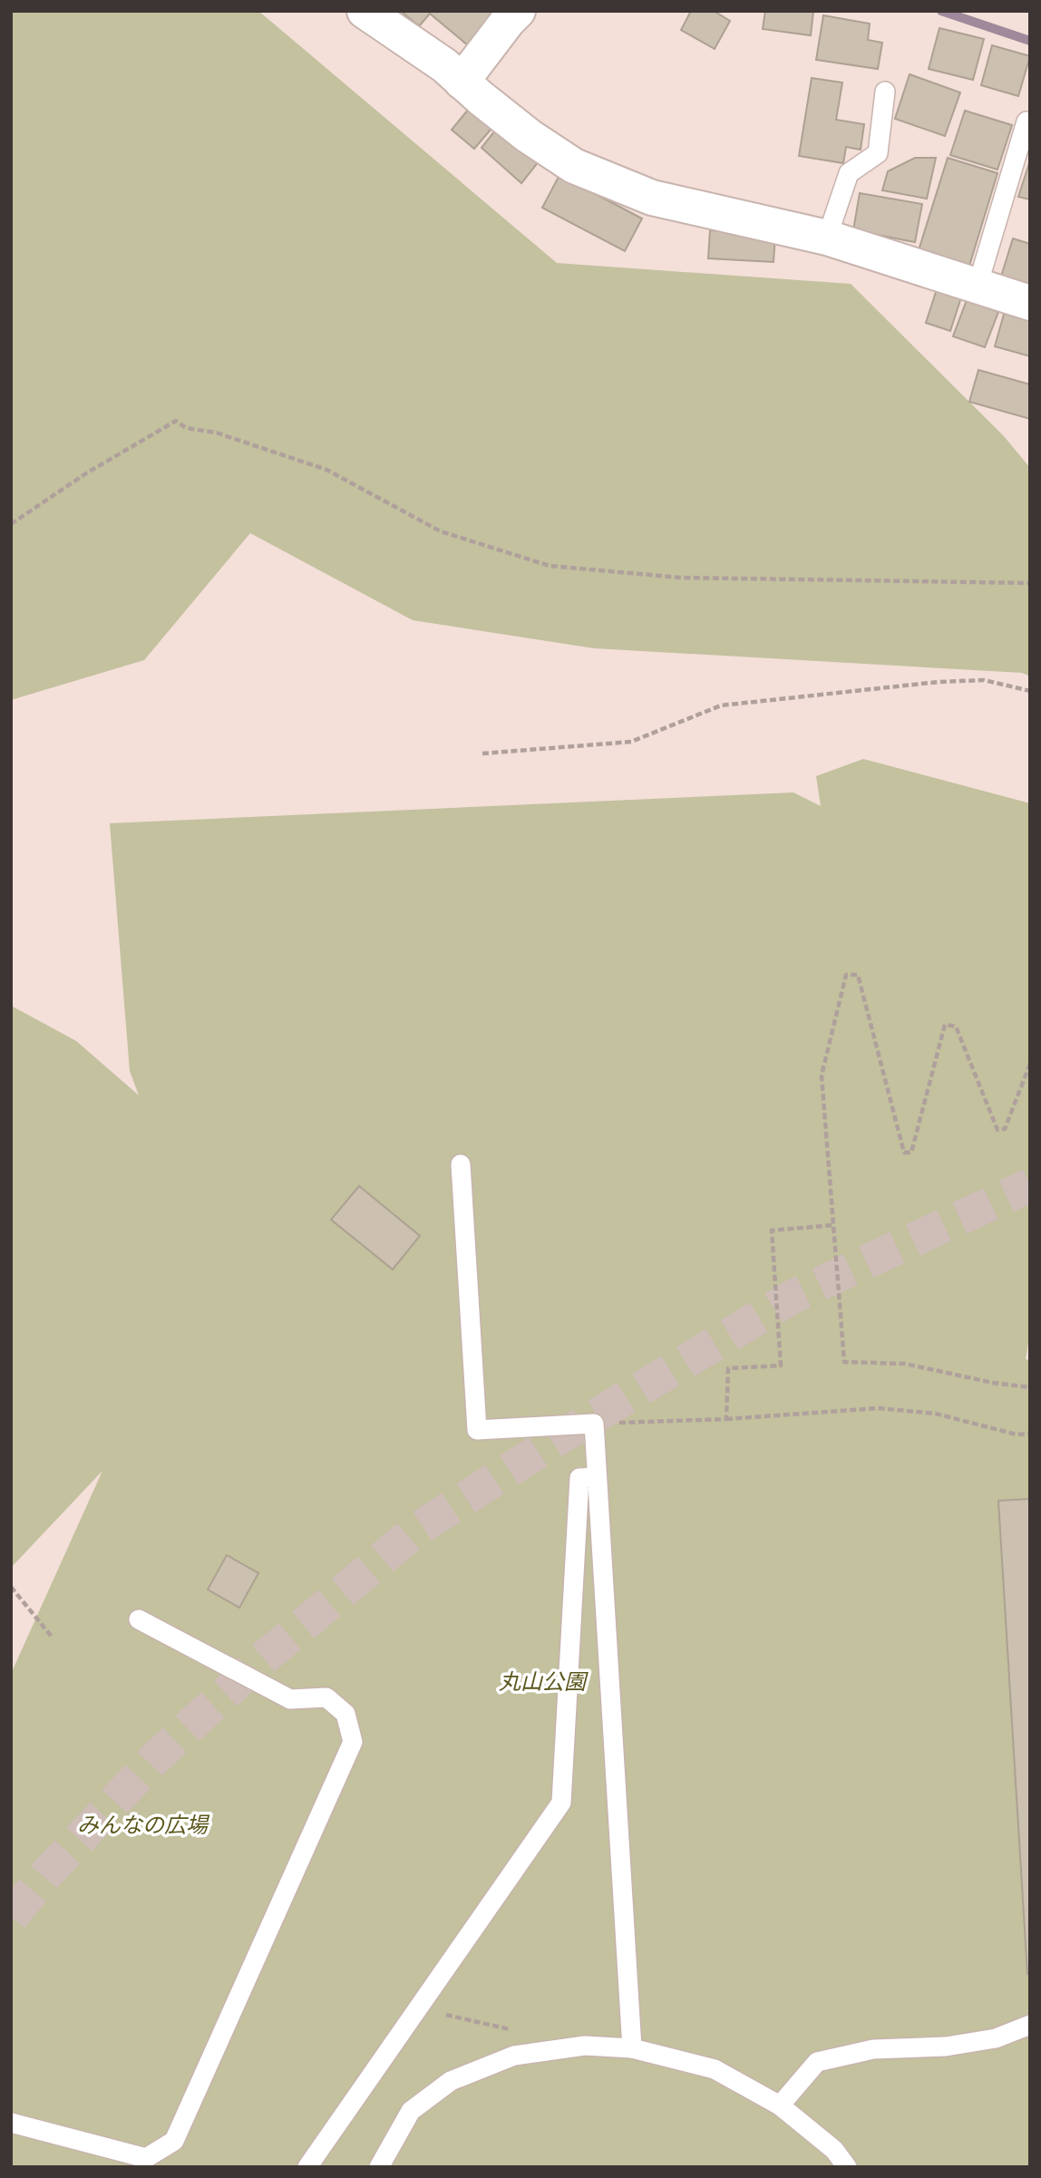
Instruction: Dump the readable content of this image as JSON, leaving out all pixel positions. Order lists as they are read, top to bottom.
{
  "parks": ["丸山公園", "みんなの広場"]
}
